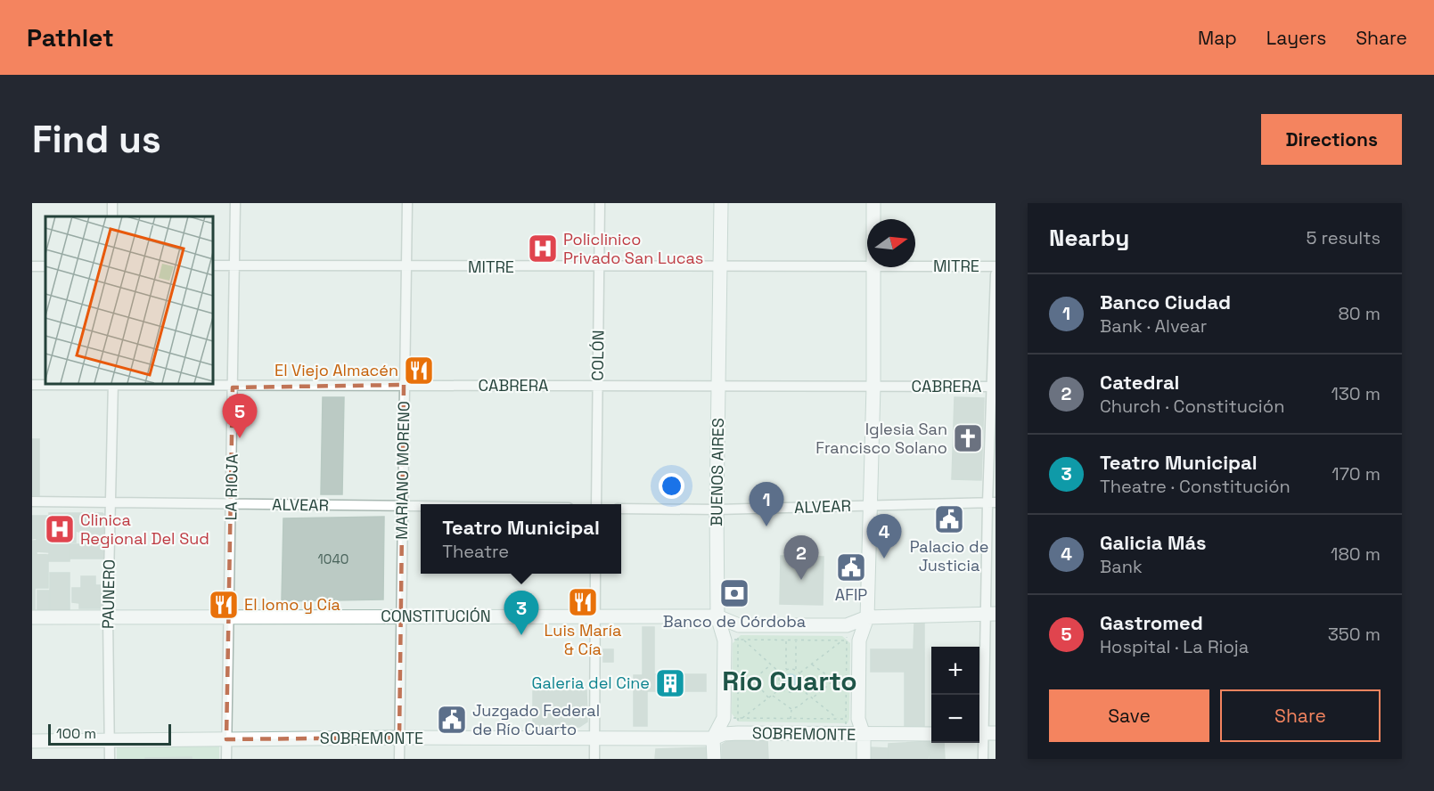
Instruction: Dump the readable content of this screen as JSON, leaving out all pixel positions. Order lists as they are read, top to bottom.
{
  "streets": {
    "main road": ["BUENOS AIRES", "CONSTITUCIÓN", "SOBREMONTE"],
    "street": [
      "MITRE",
      "COLÓN",
      "CABRERA",
      "MARIANO MORENO",
      "LA RIOJA",
      "ALVEAR",
      "PAUNERO"
    ]
  },
  "crossings": [
    ["MITRE", "COLÓN"],
    ["MITRE", "MARIANO MORENO"],
    ["MITRE", "BUENOS AIRES"],
    ["MITRE", "LA RIOJA"],
    ["COLÓN", "CABRERA"],
    ["CABRERA", "MARIANO MORENO"],
    ["CABRERA", "BUENOS AIRES"],
    ["CABRERA", "LA RIOJA"],
    ["CABRERA", "PAUNERO"],
    ["MARIANO MORENO", "ALVEAR"],
    ["MARIANO MORENO", "CONSTITUCIÓN"],
    ["MARIANO MORENO", "SOBREMONTE"],
    ["BUENOS AIRES", "ALVEAR"],
    ["BUENOS AIRES", "CONSTITUCIÓN"],
    ["BUENOS AIRES", "SOBREMONTE"],
    ["LA RIOJA", "ALVEAR"],
    ["LA RIOJA", "CONSTITUCIÓN"],
    ["LA RIOJA", "SOBREMONTE"],
    ["ALVEAR", "PAUNERO"],
    ["PAUNERO", "CONSTITUCIÓN"],
    ["PAUNERO", "SOBREMONTE"]
  ],
  "districts": ["Río Cuarto"],
  "places": {
    "hospital": ["Policlinico Privado San Lucas", "Clinica Regional Del Sud"],
    "restaurant": ["El Viejo Almacén", "Luis María & Cía", "El lomo y Cía"],
    "church": ["Iglesia San Francisco Solano"],
    "public building": ["Palacio de Justicia", "AFIP", "Juzgado Federal de Río Cuarto"],
    "bank": ["Banco de Córdoba"],
    "building": ["Galeria del Cine"]
  },
  "house_numbers": ["1040"],
  "scale_bar": "100 m",
  "north": "right",
  "page": {
    "header": "Pathlet",
    "nav": ["Map", "Layers", "Share"],
    "buttons": [
      "Directions",
      ["Save", "Share"]
    ],
    "title": "Find us",
    "heading": ["Nearby", "5 results"],
    "list": [
      {
        "mark": "1",
        "name": "Banco Ciudad",
        "note": "Bank · Alvear",
        "value": "80 m"
      },
      {
        "mark": "2",
        "name": "Catedral",
        "note": "Church · Constitución",
        "value": "130 m"
      },
      {
        "mark": "3",
        "name": "Teatro Municipal",
        "note": "Theatre · Constitución",
        "value": "170 m"
      },
      {
        "mark": "4",
        "name": "Galicia Más",
        "note": "Bank",
        "value": "180 m"
      },
      {
        "mark": "5",
        "name": "Gastromed",
        "note": "Hospital · La Rioja",
        "value": "350 m"
      }
    ],
    "pins": [
      "5",
      "1",
      "4",
      "2",
      "3"
    ],
    "popup": ["Teatro Municipal", "Theatre"],
    "map_buttons": ["+", "−"],
    "scale": "100 m"
  }
}
